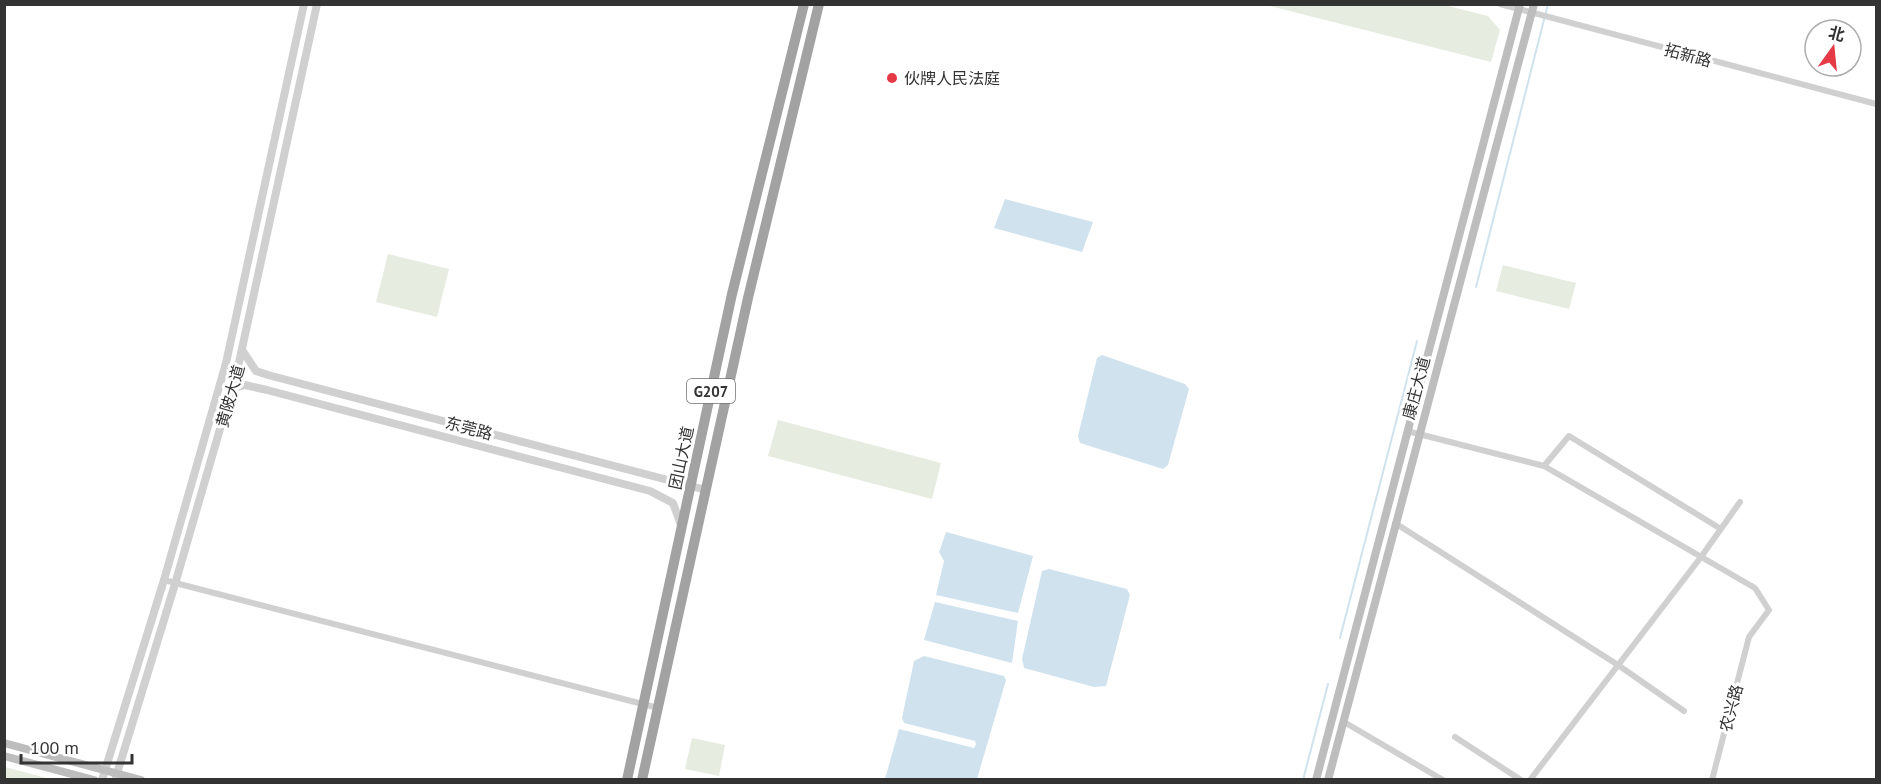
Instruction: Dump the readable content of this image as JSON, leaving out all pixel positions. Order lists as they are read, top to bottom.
{
  "streets": {
    "highway": ["G207", "团山大道"],
    "main road": ["康庄大道"],
    "street": [
      "拓新路",
      "黄陂大道",
      "东莞路",
      "农兴路"
    ]
  },
  "crossings": [
    ["拓新路", "康庄大道"],
    ["黄陂大道", "东莞路"],
    ["东莞路", "团山大道"]
  ],
  "places": ["伙牌人民法庭"],
  "scale_bar": "100 m",
  "north": "top"
}
